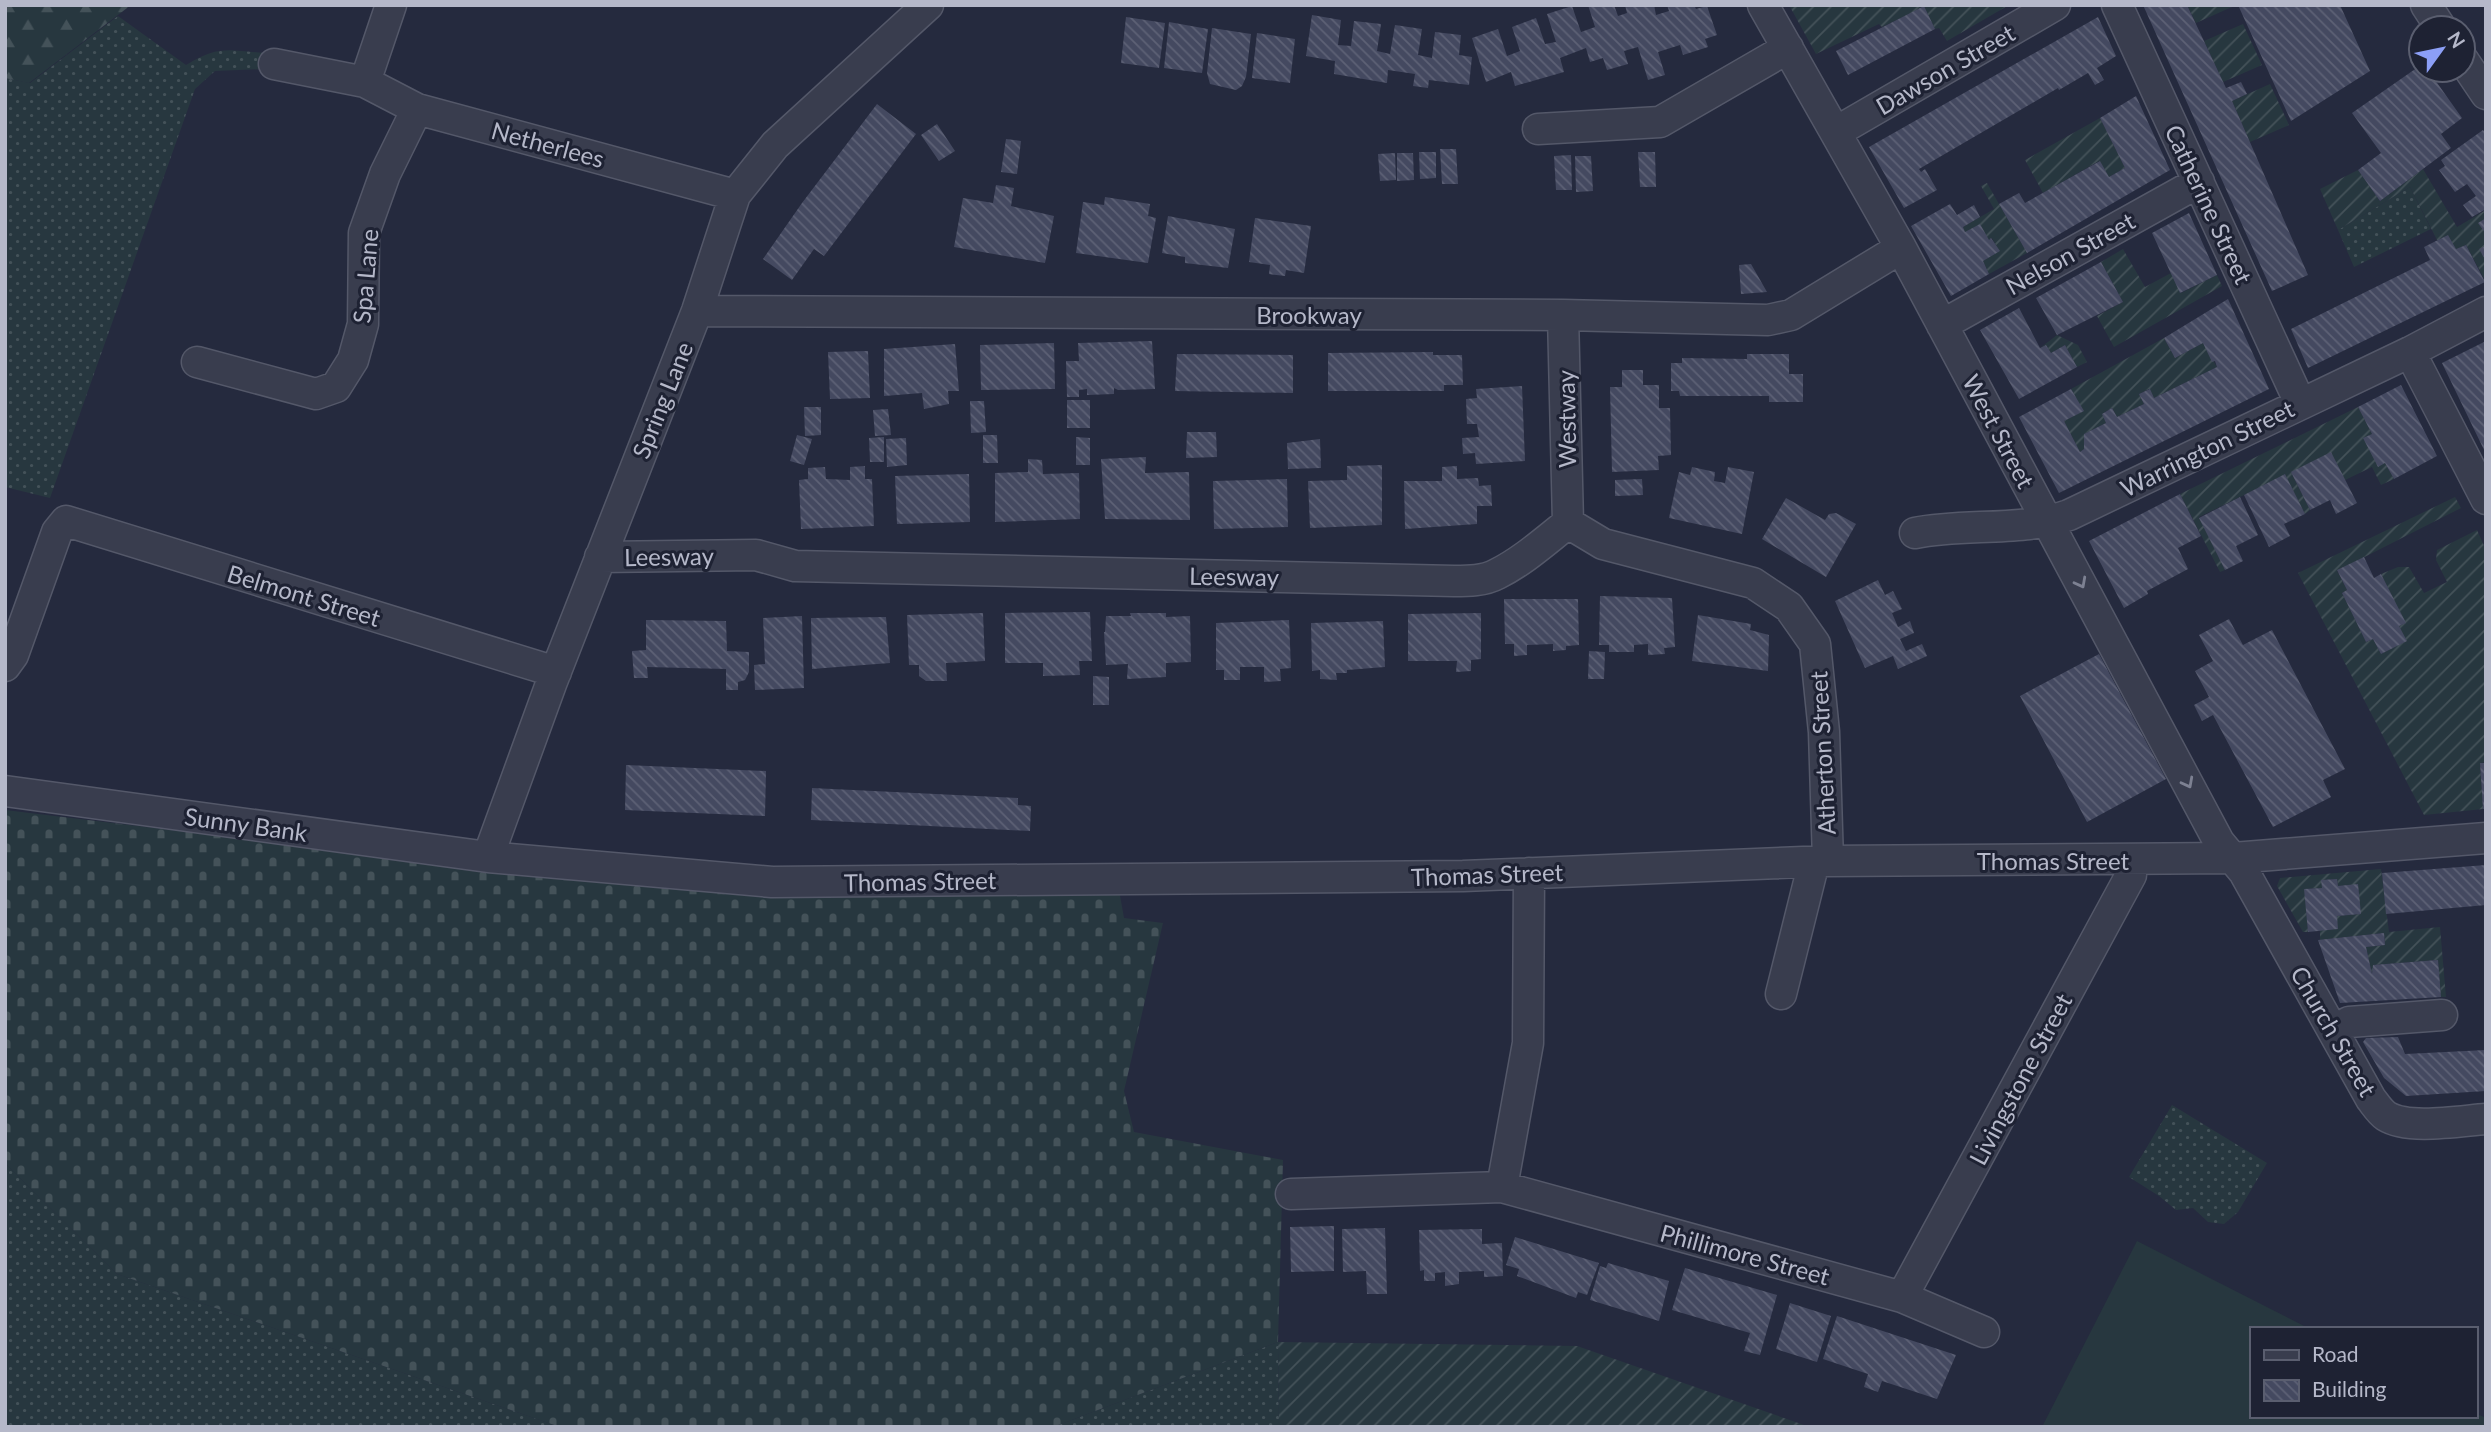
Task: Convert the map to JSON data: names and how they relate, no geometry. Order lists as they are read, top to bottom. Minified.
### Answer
{"streets":{"street":["Dawson Street","Netherlees","Catherine Street","Nelson Street","Spa Lane","Brookway","Spring Lane","Westway","West Street","Warrington Street","Leesway","Belmont Street","Atherton Street","Sunny Bank","Thomas Street","Church Street","Livingstone Street","Phillimore Street"]},"crossings":[["Dawson Street","West Street"],["Netherlees","Spa Lane"],["Netherlees","Spring Lane"],["Catherine Street","Nelson Street"],["Catherine Street","Warrington Street"],["Nelson Street","West Street"],["Brookway","Spring Lane"],["Brookway","Westway"],["Brookway","West Street"],["Spring Lane","Leesway"],["Spring Lane","Belmont Street"],["Spring Lane","Sunny Bank"],["Spring Lane","Thomas Street"],["Westway","Leesway"],["Westway","Atherton Street"],["West Street","Warrington Street"],["West Street","Thomas Street"],["West Street","Church Street"],["Leesway","Atherton Street"],["Atherton Street","Thomas Street"],["Sunny Bank","Thomas Street"],["Thomas Street","Church Street"],["Thomas Street","Livingstone Street"],["Livingstone Street","Phillimore Street"]],"one_way":["West Street"],"legend":["Road","Building"],"north":"top right"}
